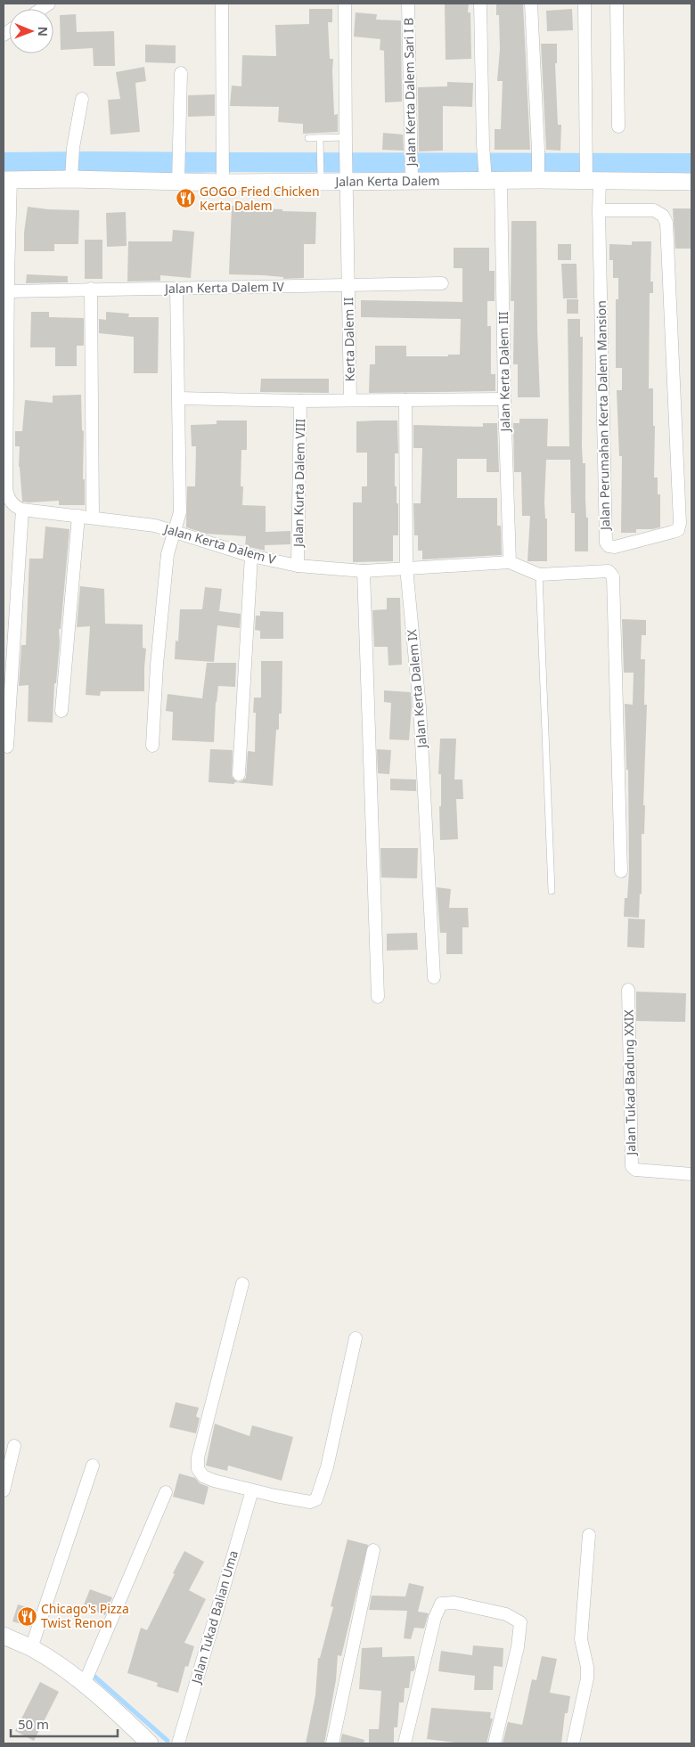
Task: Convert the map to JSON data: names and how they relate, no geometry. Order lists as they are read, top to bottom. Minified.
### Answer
{"streets":{"street":["Jalan Kerta Dalem Sari I B","Jalan Kerta Dalem","Jalan Kerta Dalem IV","Kerta Dalem II","Jalan Kerta Dalem III","Jalan Perumahan Kerta Dalem Mansion","Jalan Kurta Dalem VIII","Jalan Kerta Dalem V","Jalan Kerta Dalem IX","Jalan Tukad Badung XXIX","Jalan Tukad Balian Uma"]},"crossings":[["Jalan Kerta Dalem Sari I B","Jalan Kerta Dalem"],["Jalan Kerta Dalem","Kerta Dalem II"],["Jalan Kerta Dalem","Jalan Kerta Dalem III"],["Jalan Kerta Dalem","Jalan Perumahan Kerta Dalem Mansion"],["Jalan Kerta Dalem IV","Kerta Dalem II"],["Jalan Kerta Dalem III","Jalan Kerta Dalem V"],["Jalan Kurta Dalem VIII","Jalan Kerta Dalem V"],["Jalan Kerta Dalem V","Jalan Kerta Dalem IX"]],"places":{"restaurant":["GOGO Fried Chicken Kerta Dalem","Chicago's Pizza Twist Renon"]},"scale_bar":"50 m","north":"right"}
